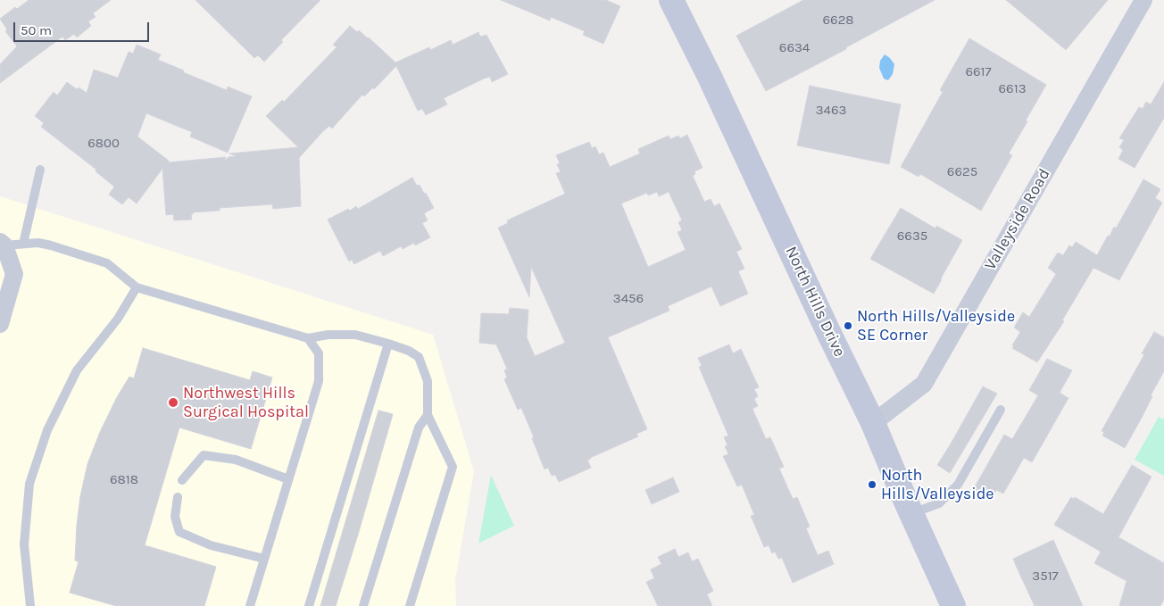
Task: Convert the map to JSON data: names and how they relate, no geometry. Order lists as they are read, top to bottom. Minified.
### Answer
{"streets":{"street":["Valleyside Road","North Hills Drive"]},"crossings":[["Valleyside Road","North Hills Drive"]],"places":["North Hills/Valleyside SE Corner","Northwest Hills Surgical Hospital","North Hills/Valleyside"],"house_numbers":["6628","6634","6617","6613","3463","6800","6625","6635","3456","6818","3517"],"scale_bar":"50 m"}
